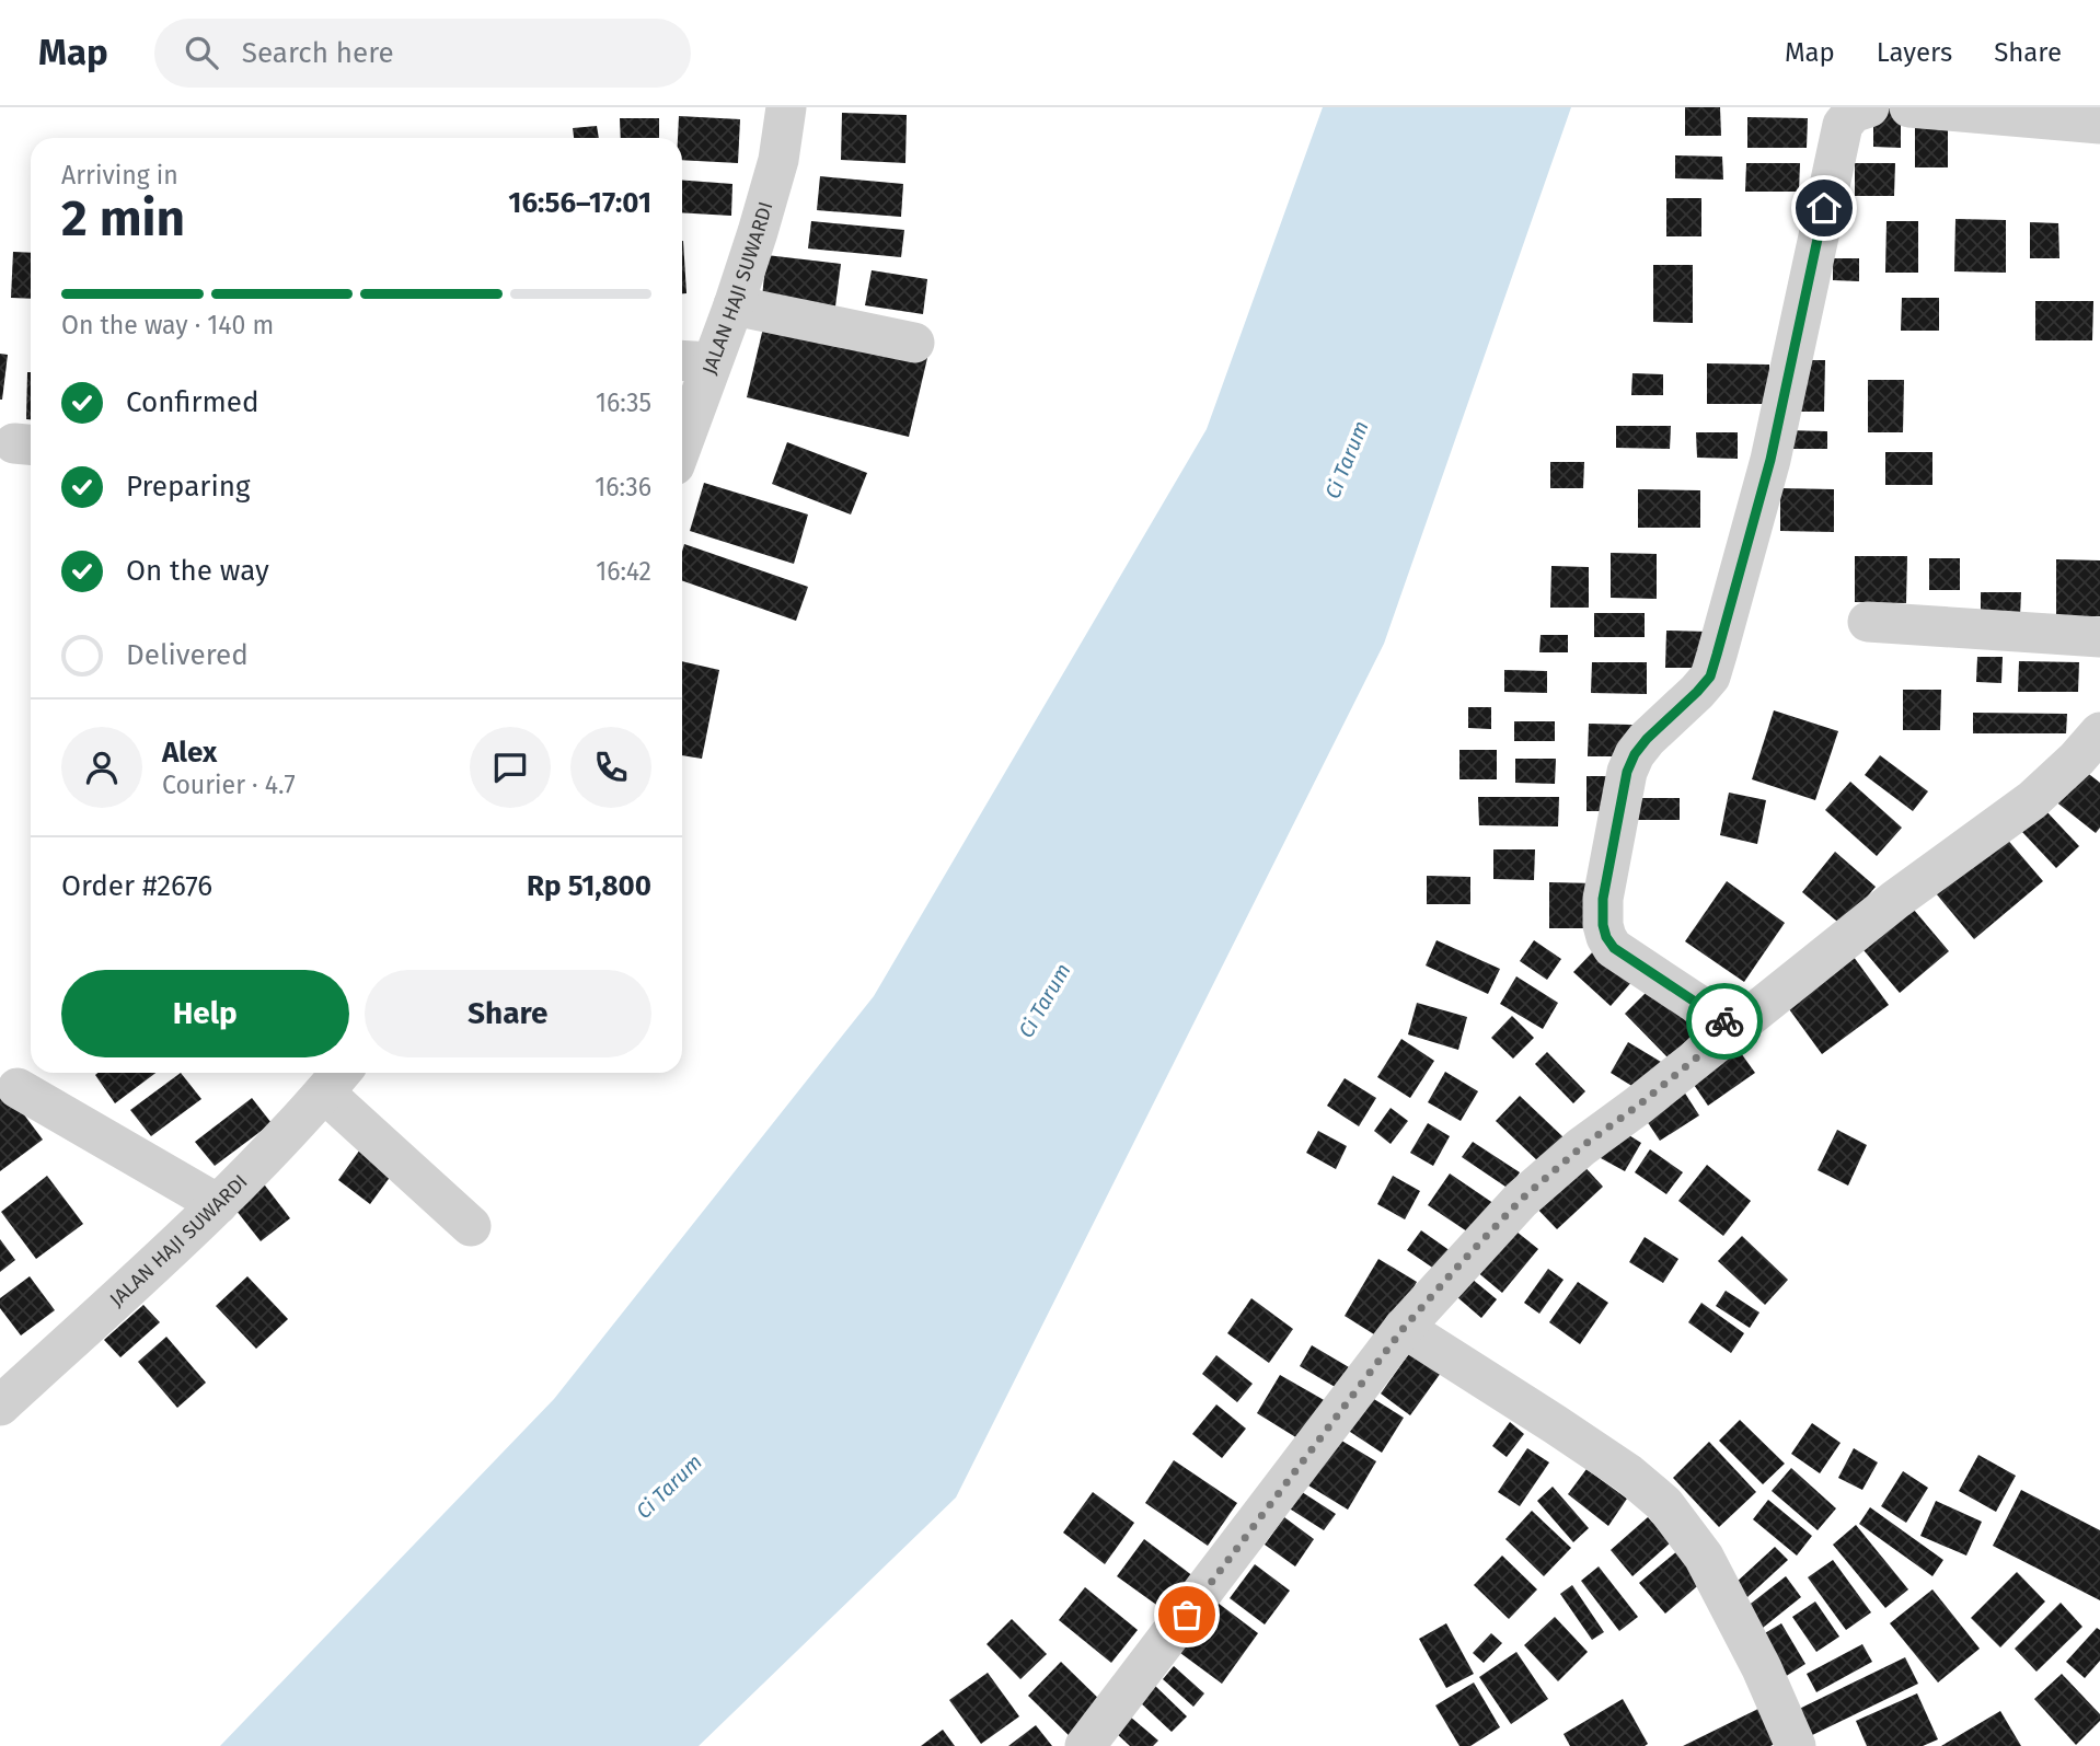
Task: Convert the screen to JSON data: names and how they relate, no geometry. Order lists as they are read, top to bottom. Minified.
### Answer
{"streets":{"street":["JALAN HAJI SUWARDI"]},"water":["Ci Tarum"],"page":{"header":"Map","search":"Search here","nav":["Map","Layers","Share"],"heading":["2 min","Arriving in","16:56–17:01"],"panel":["Alex","Courier · 4.7","Order #2676","Rp 51,800"],"bar":"On the way · 140 m","list":[["Confirmed","16:35"],["Preparing","16:36"],["On the way","16:42"],"Delivered"],"buttons":["Help","Share"]}}
